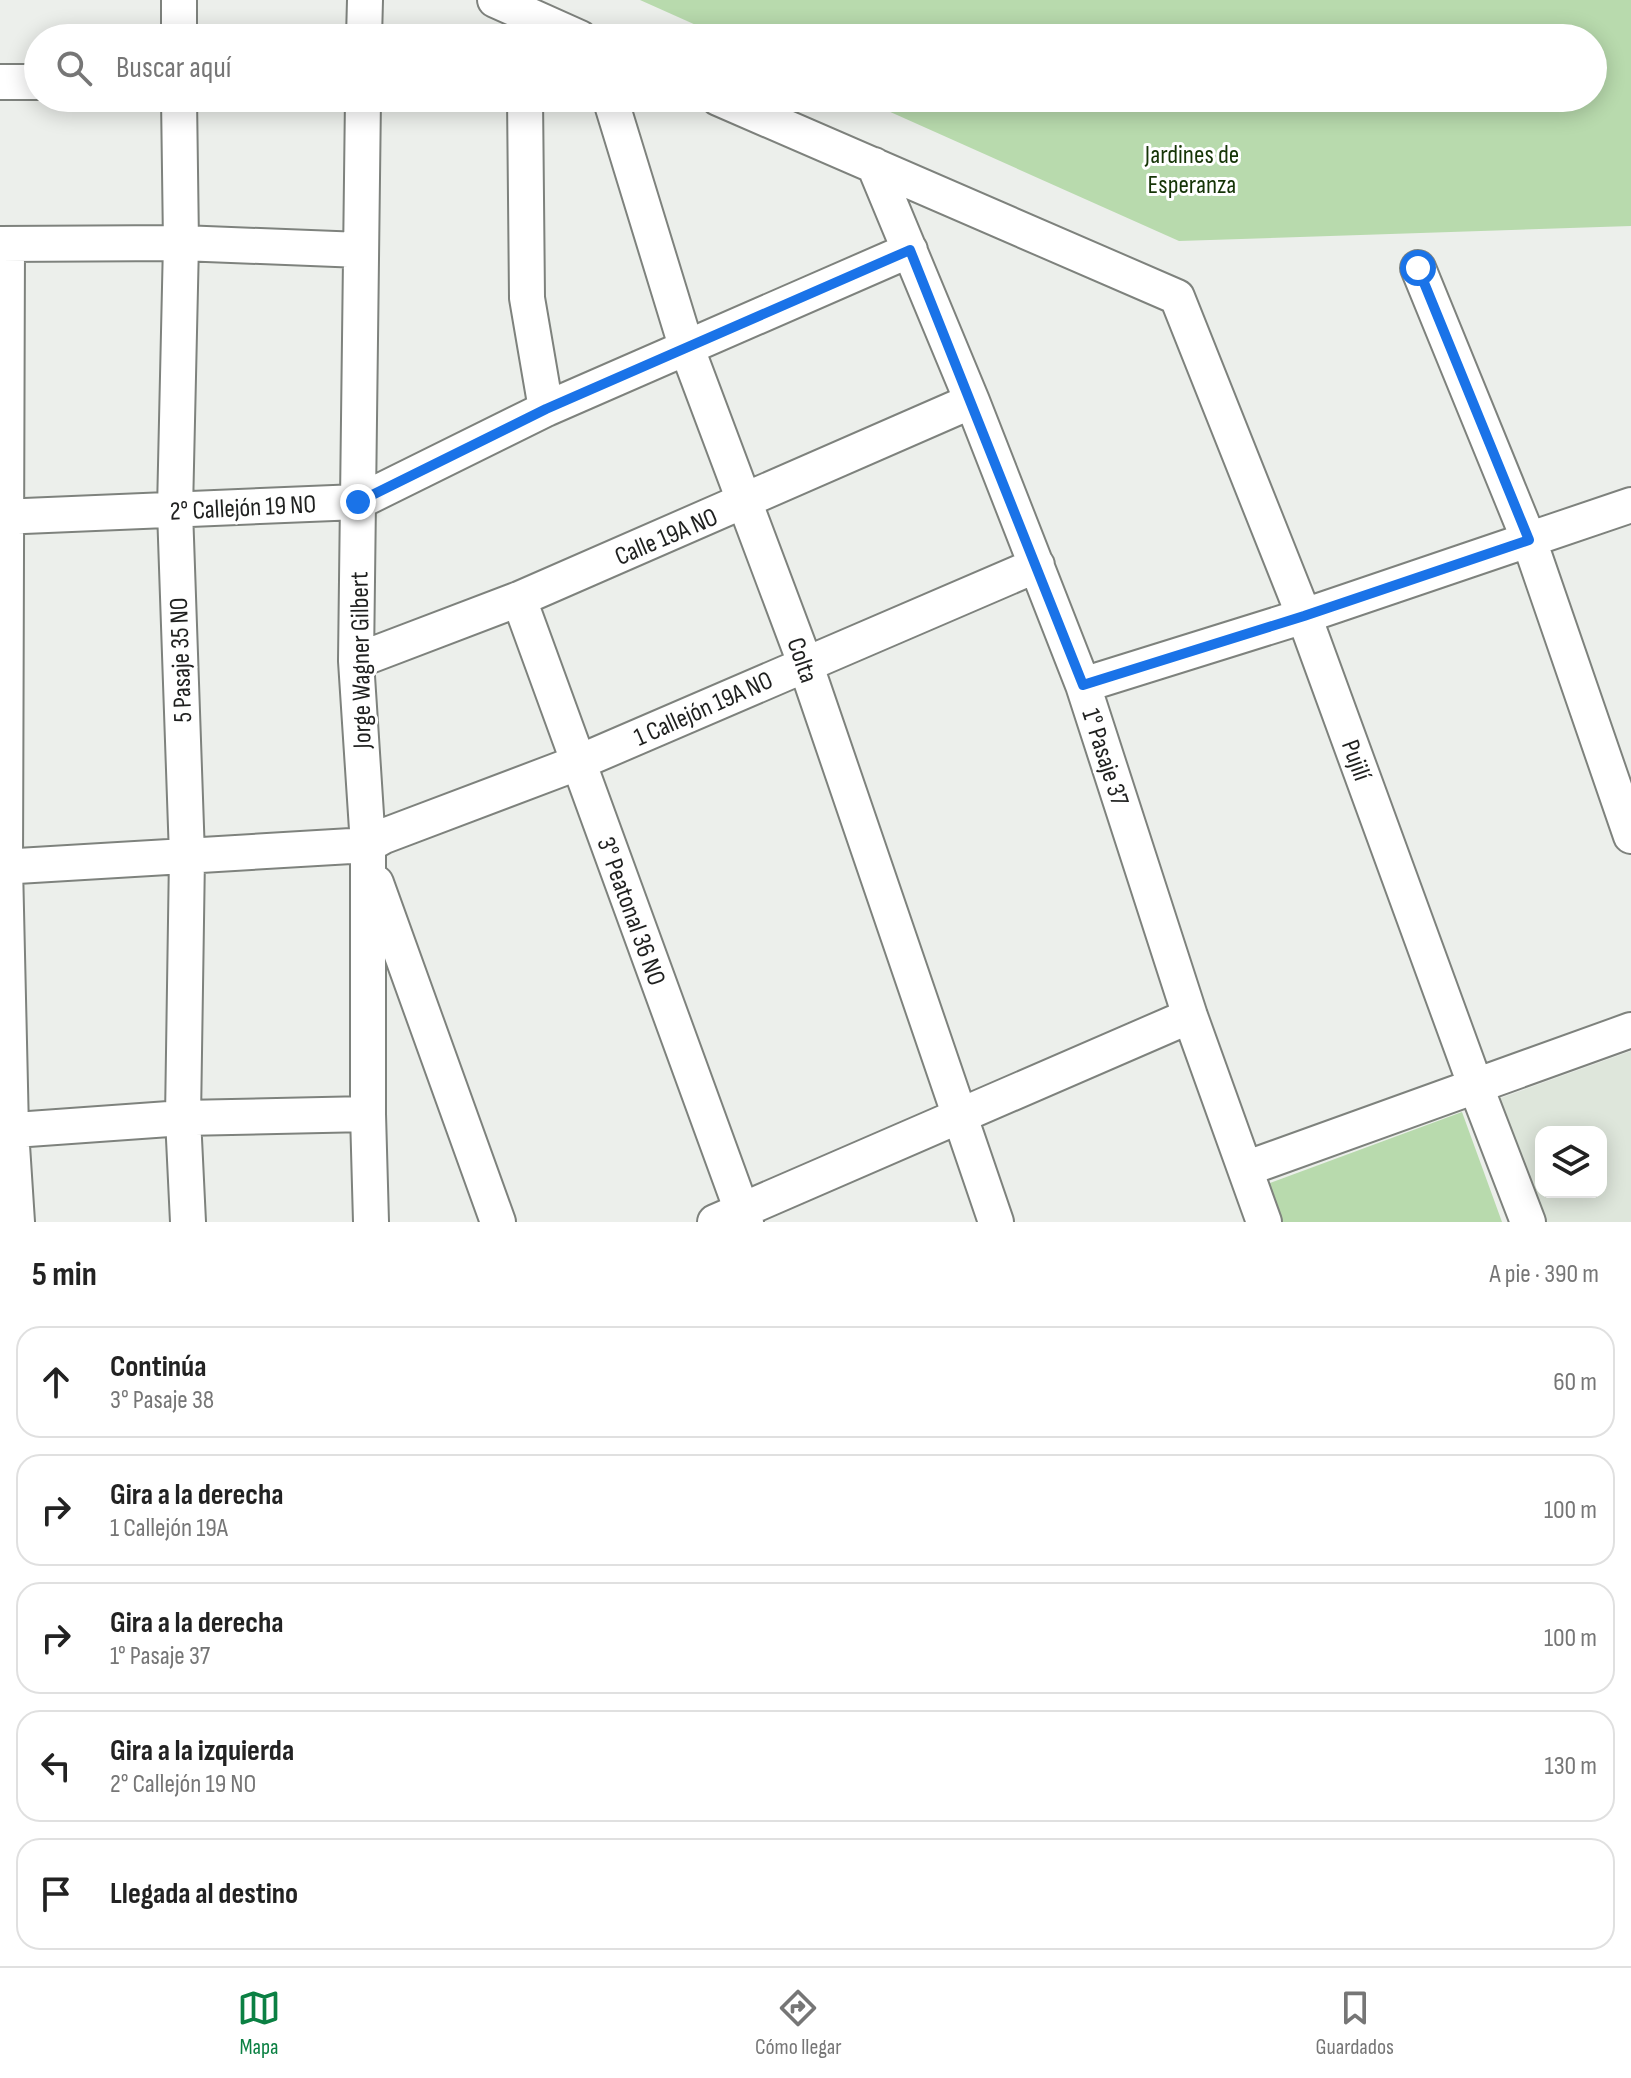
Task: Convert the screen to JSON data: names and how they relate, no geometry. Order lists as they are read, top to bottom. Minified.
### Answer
{"streets":{"street":["2° Callejón 19 NO","Calle 19A NO","5 Pasaje 35 NO","Jorge Wagner Gilbert","Colta","1 Callejón 19A NO","1° Pasaje 37","Pujilí","3° Peatonal 36 NO"]},"crossings":[["2° Callejón 19 NO","5 Pasaje 35 NO"],["2° Callejón 19 NO","Jorge Wagner Gilbert"],["2° Callejón 19 NO","Colta"],["2° Callejón 19 NO","1° Pasaje 37"],["Calle 19A NO","Jorge Wagner Gilbert"],["Calle 19A NO","Colta"],["Calle 19A NO","1° Pasaje 37"],["Calle 19A NO","3° Peatonal 36 NO"],["Jorge Wagner Gilbert","1 Callejón 19A NO"],["Colta","1 Callejón 19A NO"],["1 Callejón 19A NO","1° Pasaje 37"],["1 Callejón 19A NO","3° Peatonal 36 NO"],["1° Pasaje 37","Pujilí"]],"parks":["Jardines de Esperanza"],"page":{"search":"Buscar aquí","heading":["5 min","A pie · 390 m"],"list":[["Continúa","3° Pasaje 38","60 m"],["Gira a la derecha","1 Callejón 19A","100 m"],["Gira a la derecha","1° Pasaje 37","100 m"],["Gira a la izquierda","2° Callejón 19 NO","130 m"],"Llegada al destino"],"nav":["Mapa","Cómo llegar","Guardados"]}}
